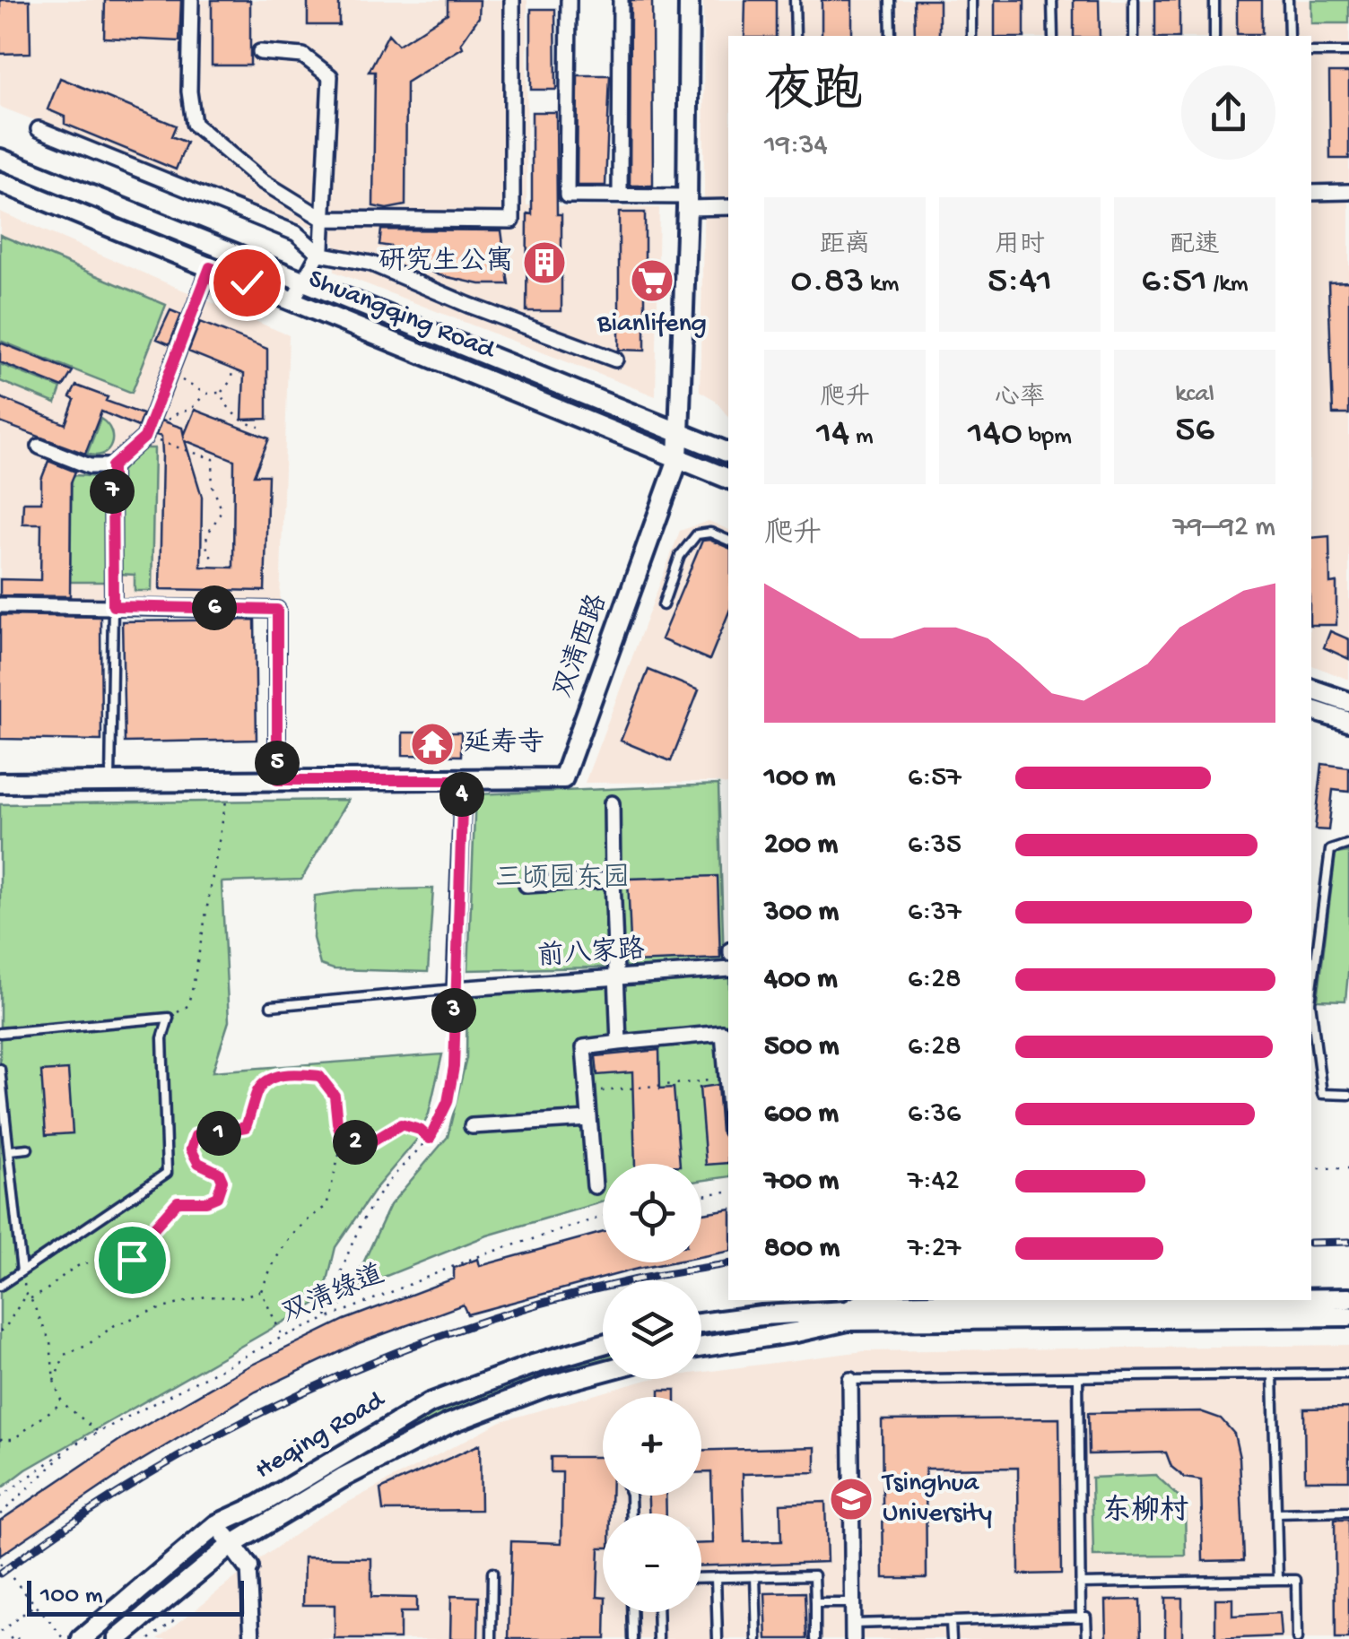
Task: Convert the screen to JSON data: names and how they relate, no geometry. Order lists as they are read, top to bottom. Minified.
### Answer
{"streets":{"main road":["Shuangqing Road","双清西路","Heqing Road"],"street":["前八家路"],"path":["双清绿道"]},"crossings":[["Shuangqing Road","双清西路"]],"districts":["东柳村"],"parks":["三顷园东园"],"places":{"building":["研究生公寓"],"supermarket":["Bianlifeng"],"temple":["延寿寺"],"school or university":["Tsinghua University"]},"scale_bar":"100 m","page":{"heading":["夜跑","19:34"],"stats":[["距离","0.83 km"],["用时","5:41"],["配速","6:51 /km"],["爬升","14 m"],["心率","140 bpm"],["kcal","56"]],"pins":["7","6","5","4","3","1","2"],"chart":["爬升","79–92 m"],"list":[{"name":"100 m","note":"6:57"},{"name":"200 m","note":"6:35"},{"name":"300 m","note":"6:37"},{"name":"400 m","note":"6:28"},{"name":"500 m","note":"6:28"},{"name":"600 m","note":"6:36"},{"name":"700 m","note":"7:42"},{"name":"800 m","note":"7:27"}],"map_buttons":["+","−"],"scale":"100 m"}}
